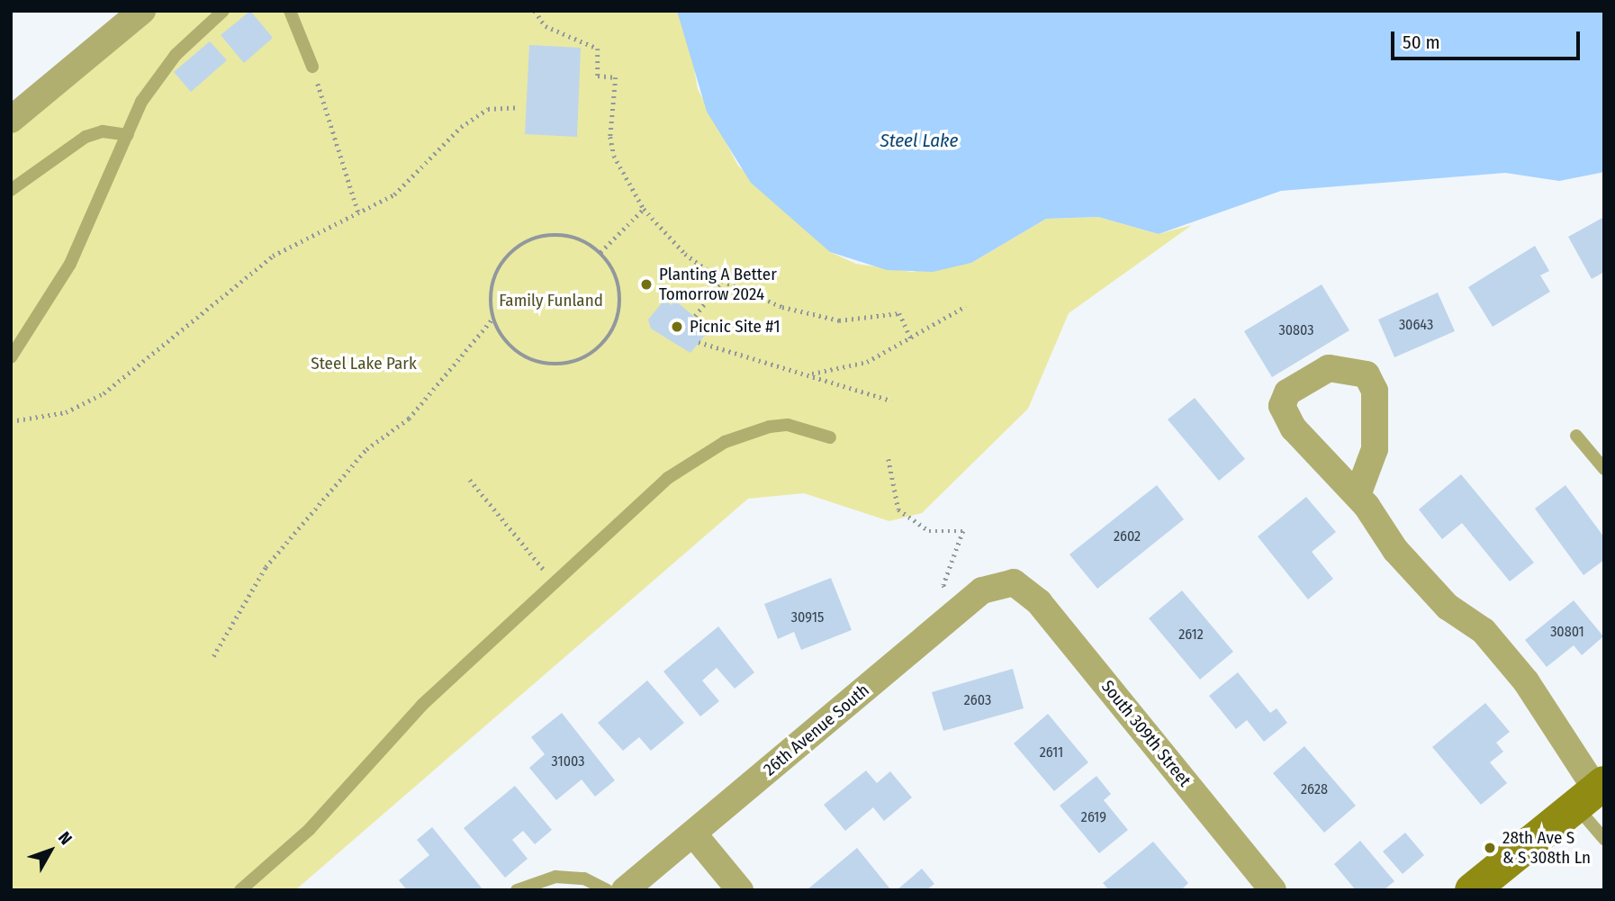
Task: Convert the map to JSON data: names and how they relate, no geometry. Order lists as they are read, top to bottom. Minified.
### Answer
{"streets":{"street":["26th Avenue South","South 309th Street"]},"crossings":[["26th Avenue South","South 309th Street"]],"water":["Steel Lake"],"parks":["Family Funland","Steel Lake Park"],"places":["Planting A Better Tomorrow 2024","Picnic Site #1","28th Ave S & S 308th Ln"],"house_numbers":["30643","30803","2602","30915","30801","2612","2603","2611","31003","2628","2619"],"scale_bar":"50 m","north":"top right"}
